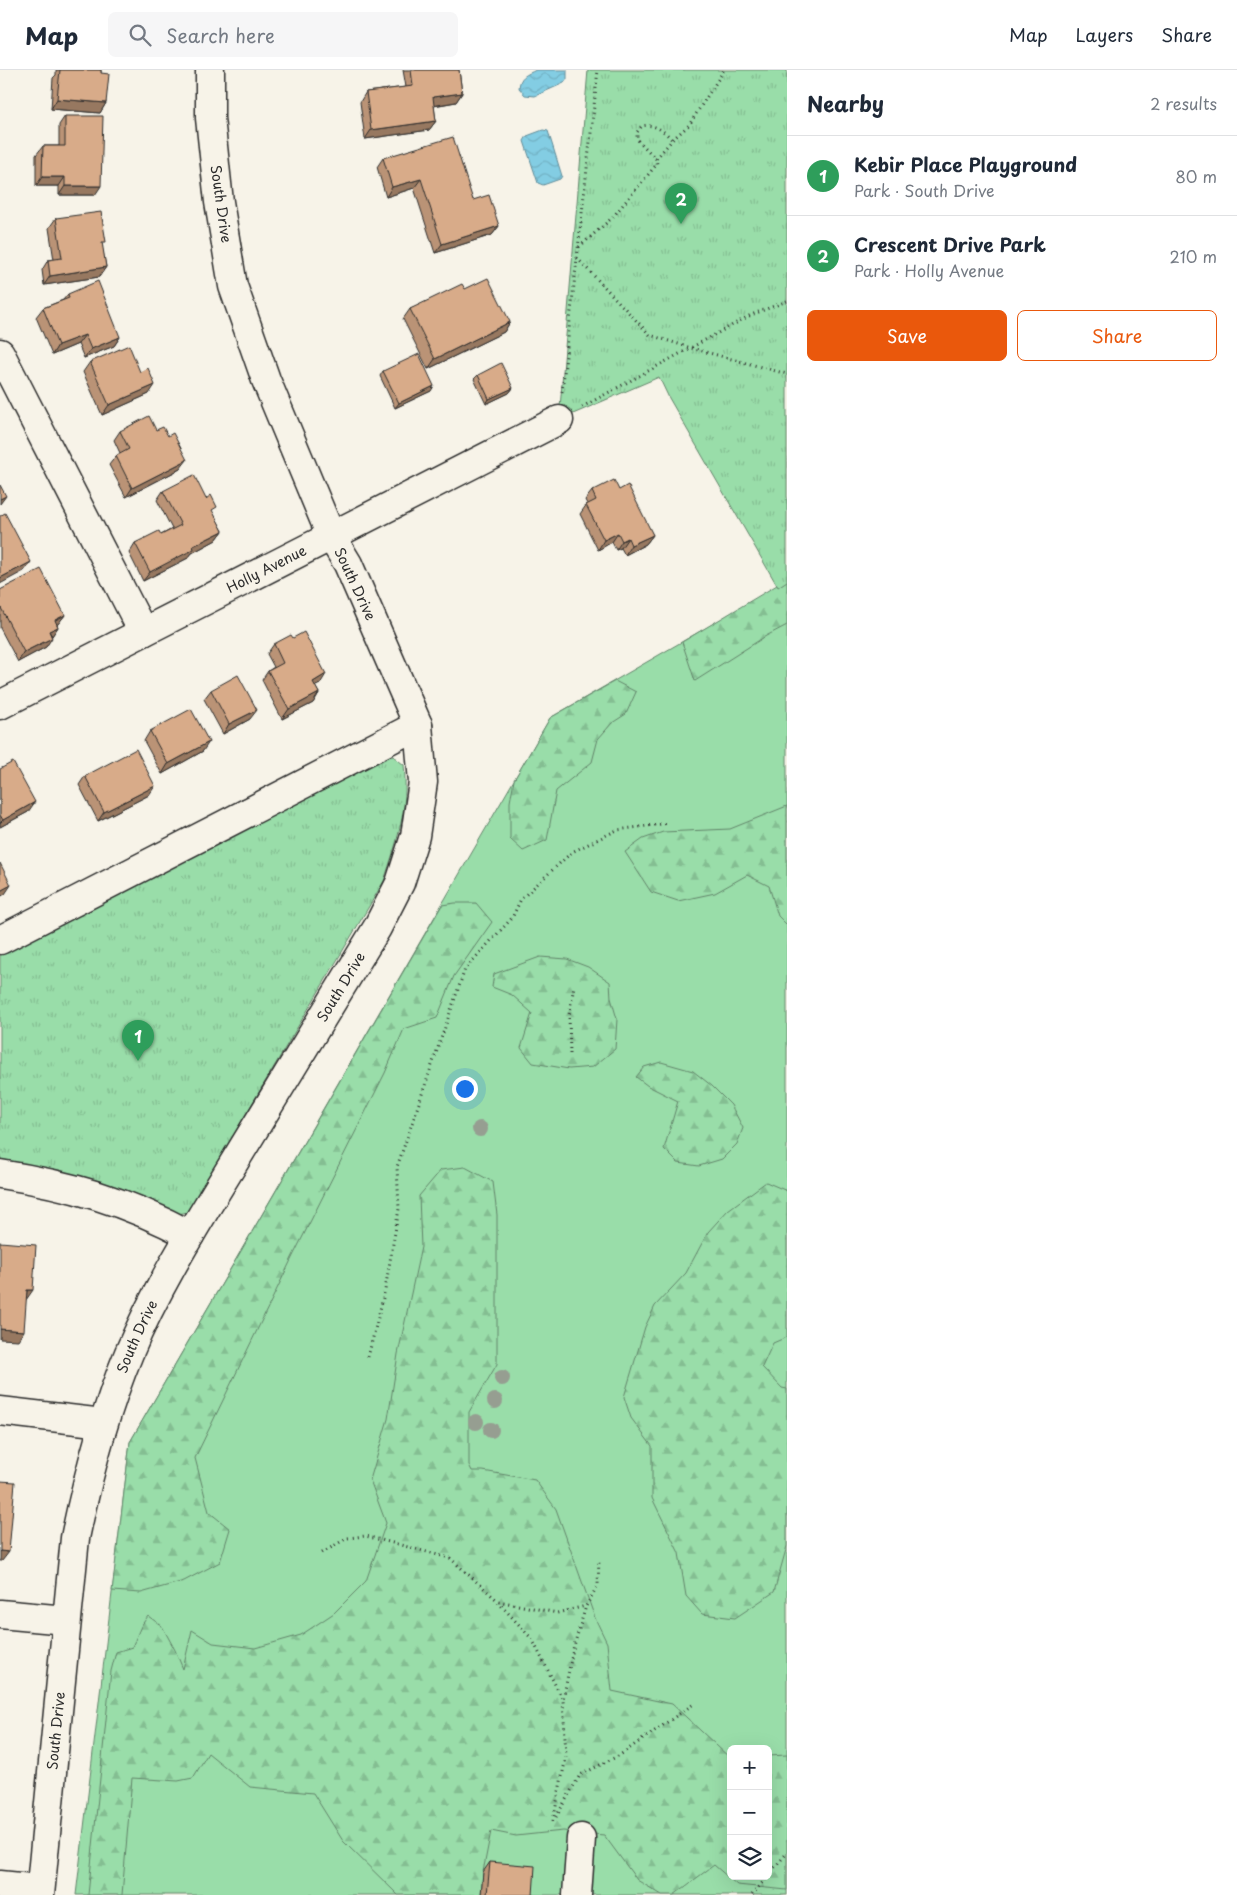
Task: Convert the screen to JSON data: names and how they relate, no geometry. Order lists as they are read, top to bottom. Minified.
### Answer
{"streets":{"street":["South Drive","Holly Avenue"]},"crossings":[["South Drive","Holly Avenue"]],"page":{"header":"Map","search":"Search here","nav":["Map","Layers","Share"],"heading":["Nearby","2 results"],"list":[{"mark":"1","name":"Kebir Place Playground","note":"Park · South Drive","value":"80 m"},{"mark":"2","name":"Crescent Drive Park","note":"Park · Holly Avenue","value":"210 m"}],"pins":["2","1"],"buttons":["Save","Share"],"map_buttons":["+","−"]}}
